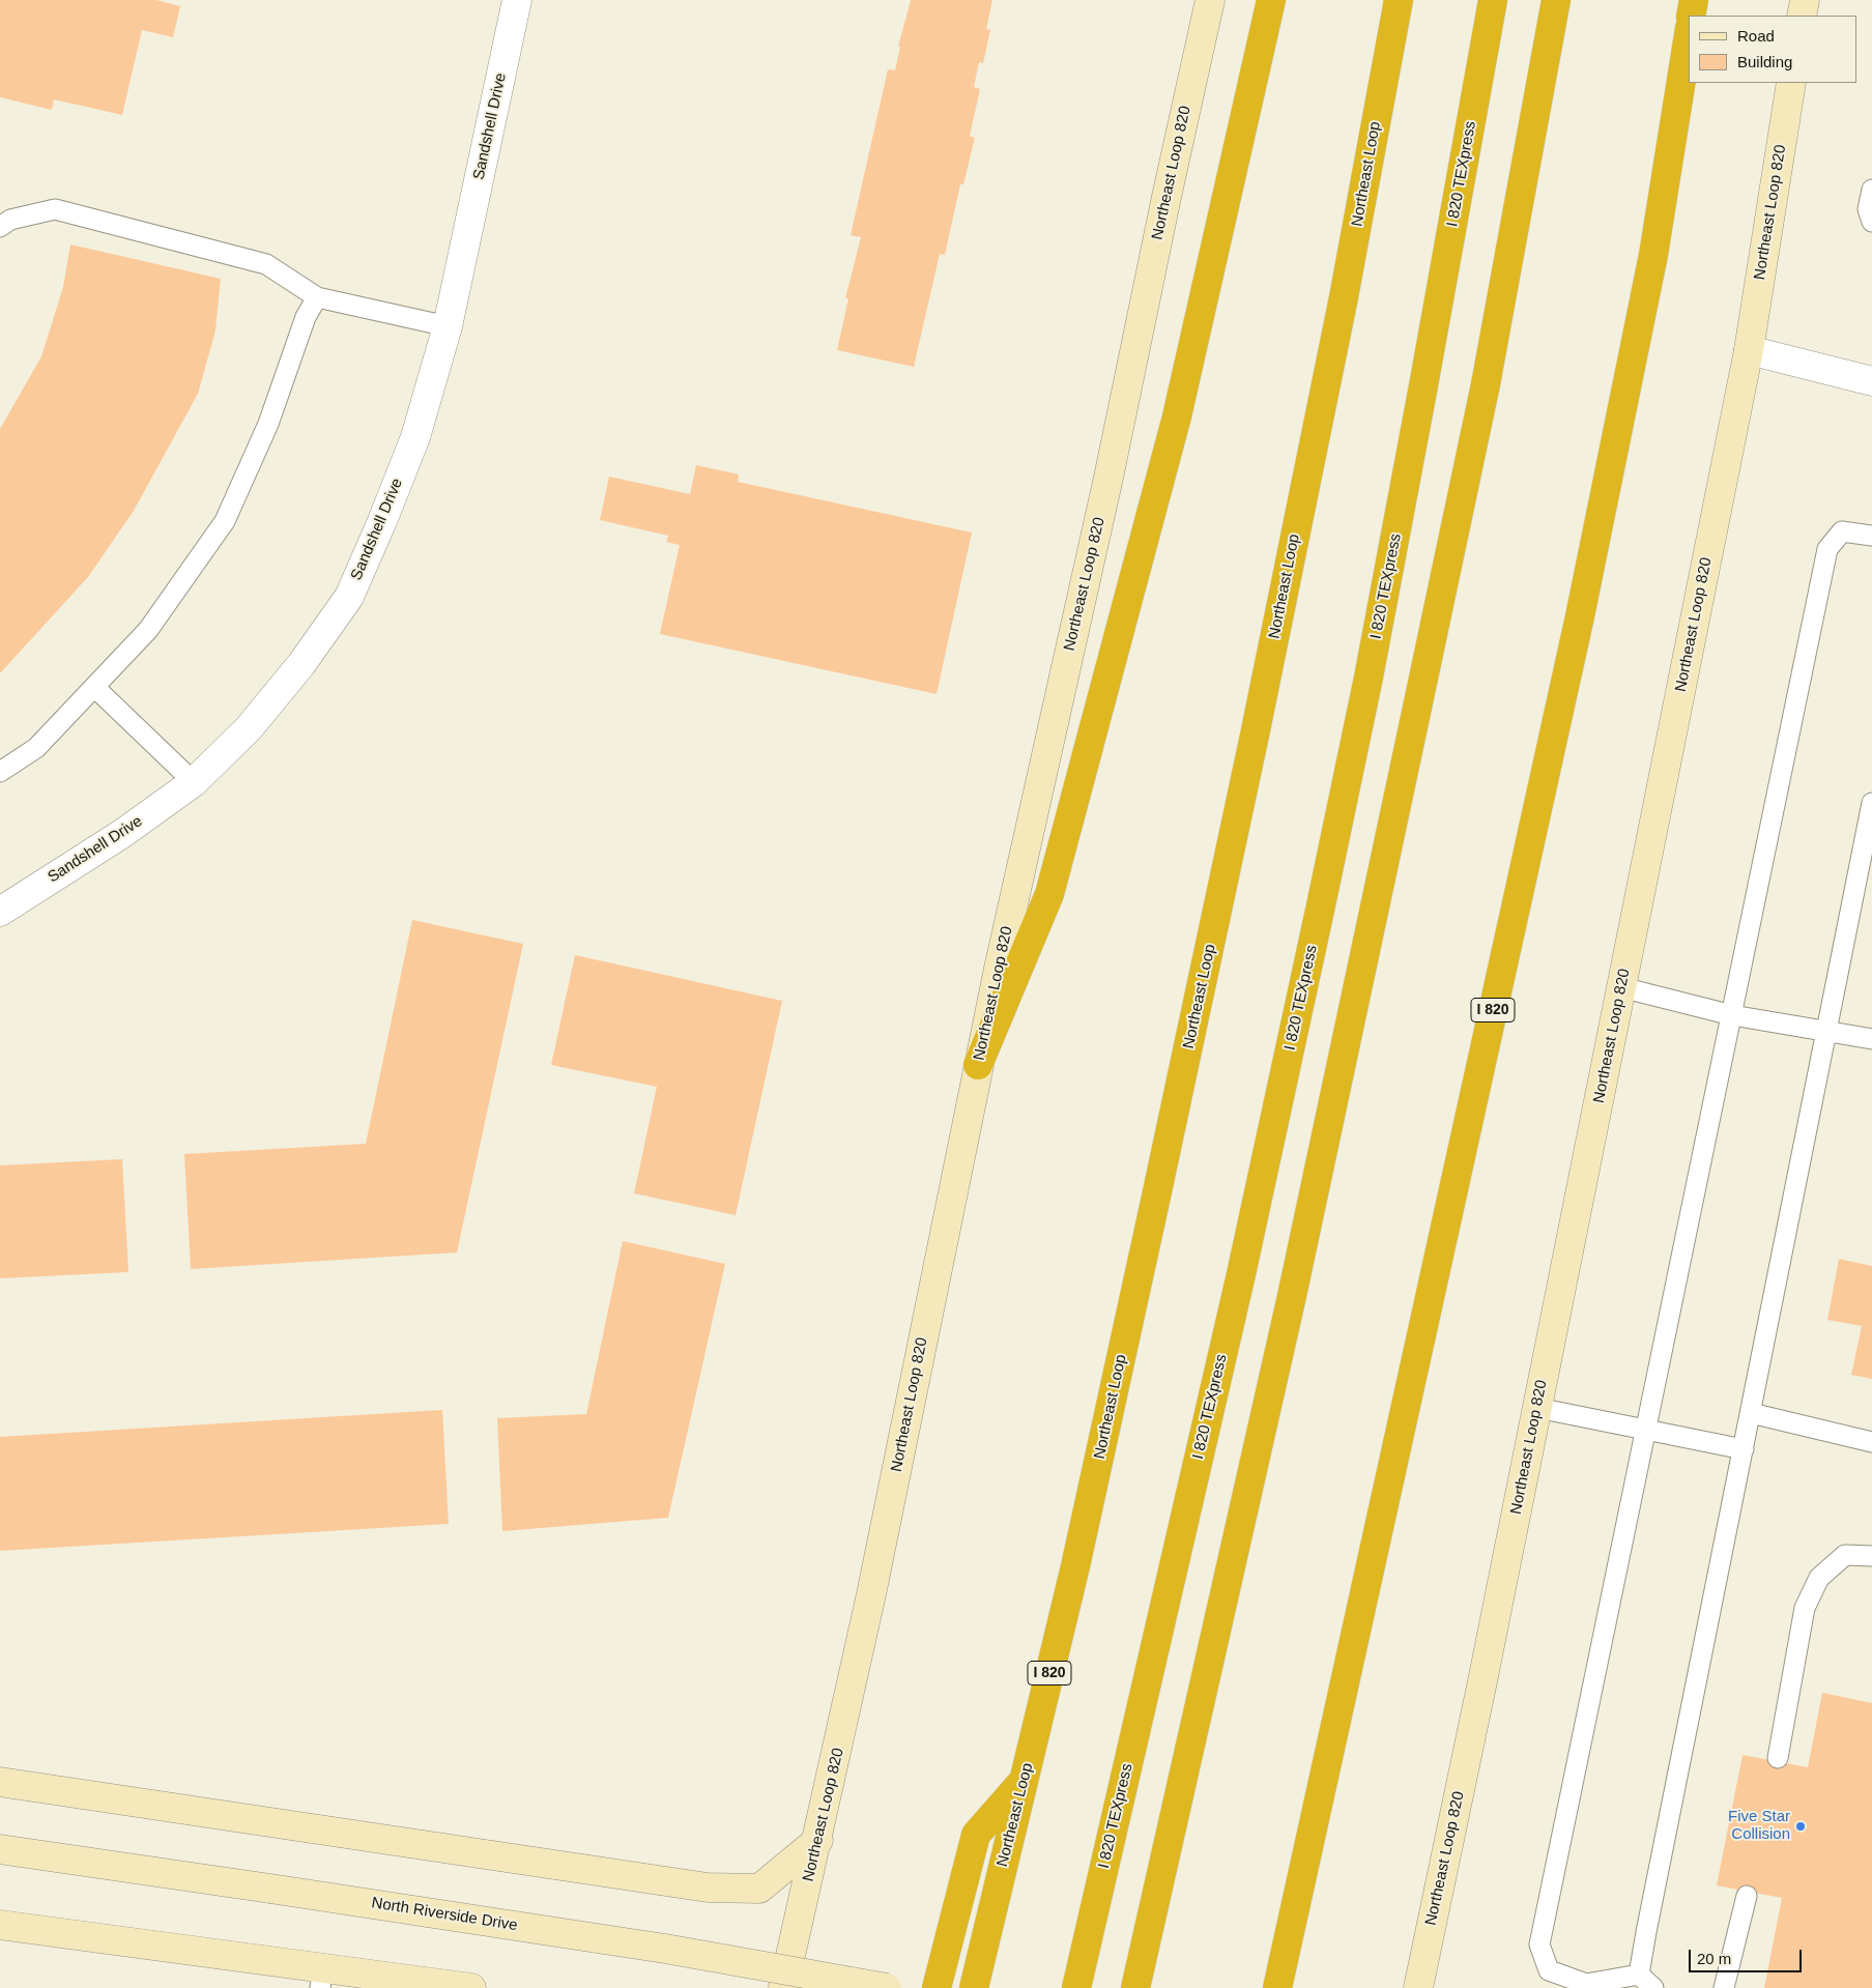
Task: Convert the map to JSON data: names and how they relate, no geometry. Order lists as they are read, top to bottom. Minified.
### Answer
{"streets":{"highway":["Northeast Loop","I 820 TEXpress","I 820"],"main road":["Northeast Loop 820","North Riverside Drive"],"street":["Sandshell Drive"]},"places":["Five Star Collision"],"legend":["Road","Building"],"scale_bar":"20 m"}
